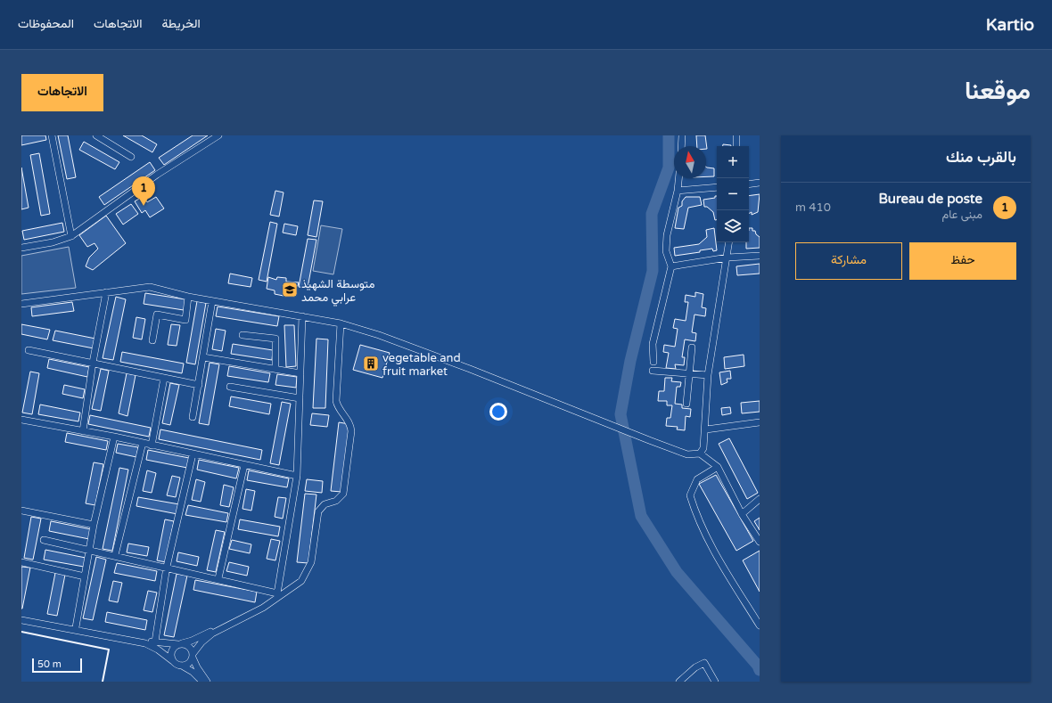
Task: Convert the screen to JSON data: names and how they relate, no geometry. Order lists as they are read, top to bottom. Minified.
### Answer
{"places":{"school or university":["متوسطة الشهيذ عرابي محمد"],"building":["vegetable and fruit market"]},"scale_bar":"50 m","north":"top","page":{"header":"Kartio","nav":["الخريطة","الاتجاهات","المحفوظات"],"title":"موقعنا","buttons":["الاتجاهات",["حفظ","مشاركة"]],"heading":"بالقرب منك","map_buttons":["+","−"],"pins":"1","list":[{"mark":"1","name":"Bureau de poste","note":"مبنى عام","value":"410 m"}],"scale":"50 m"}}
